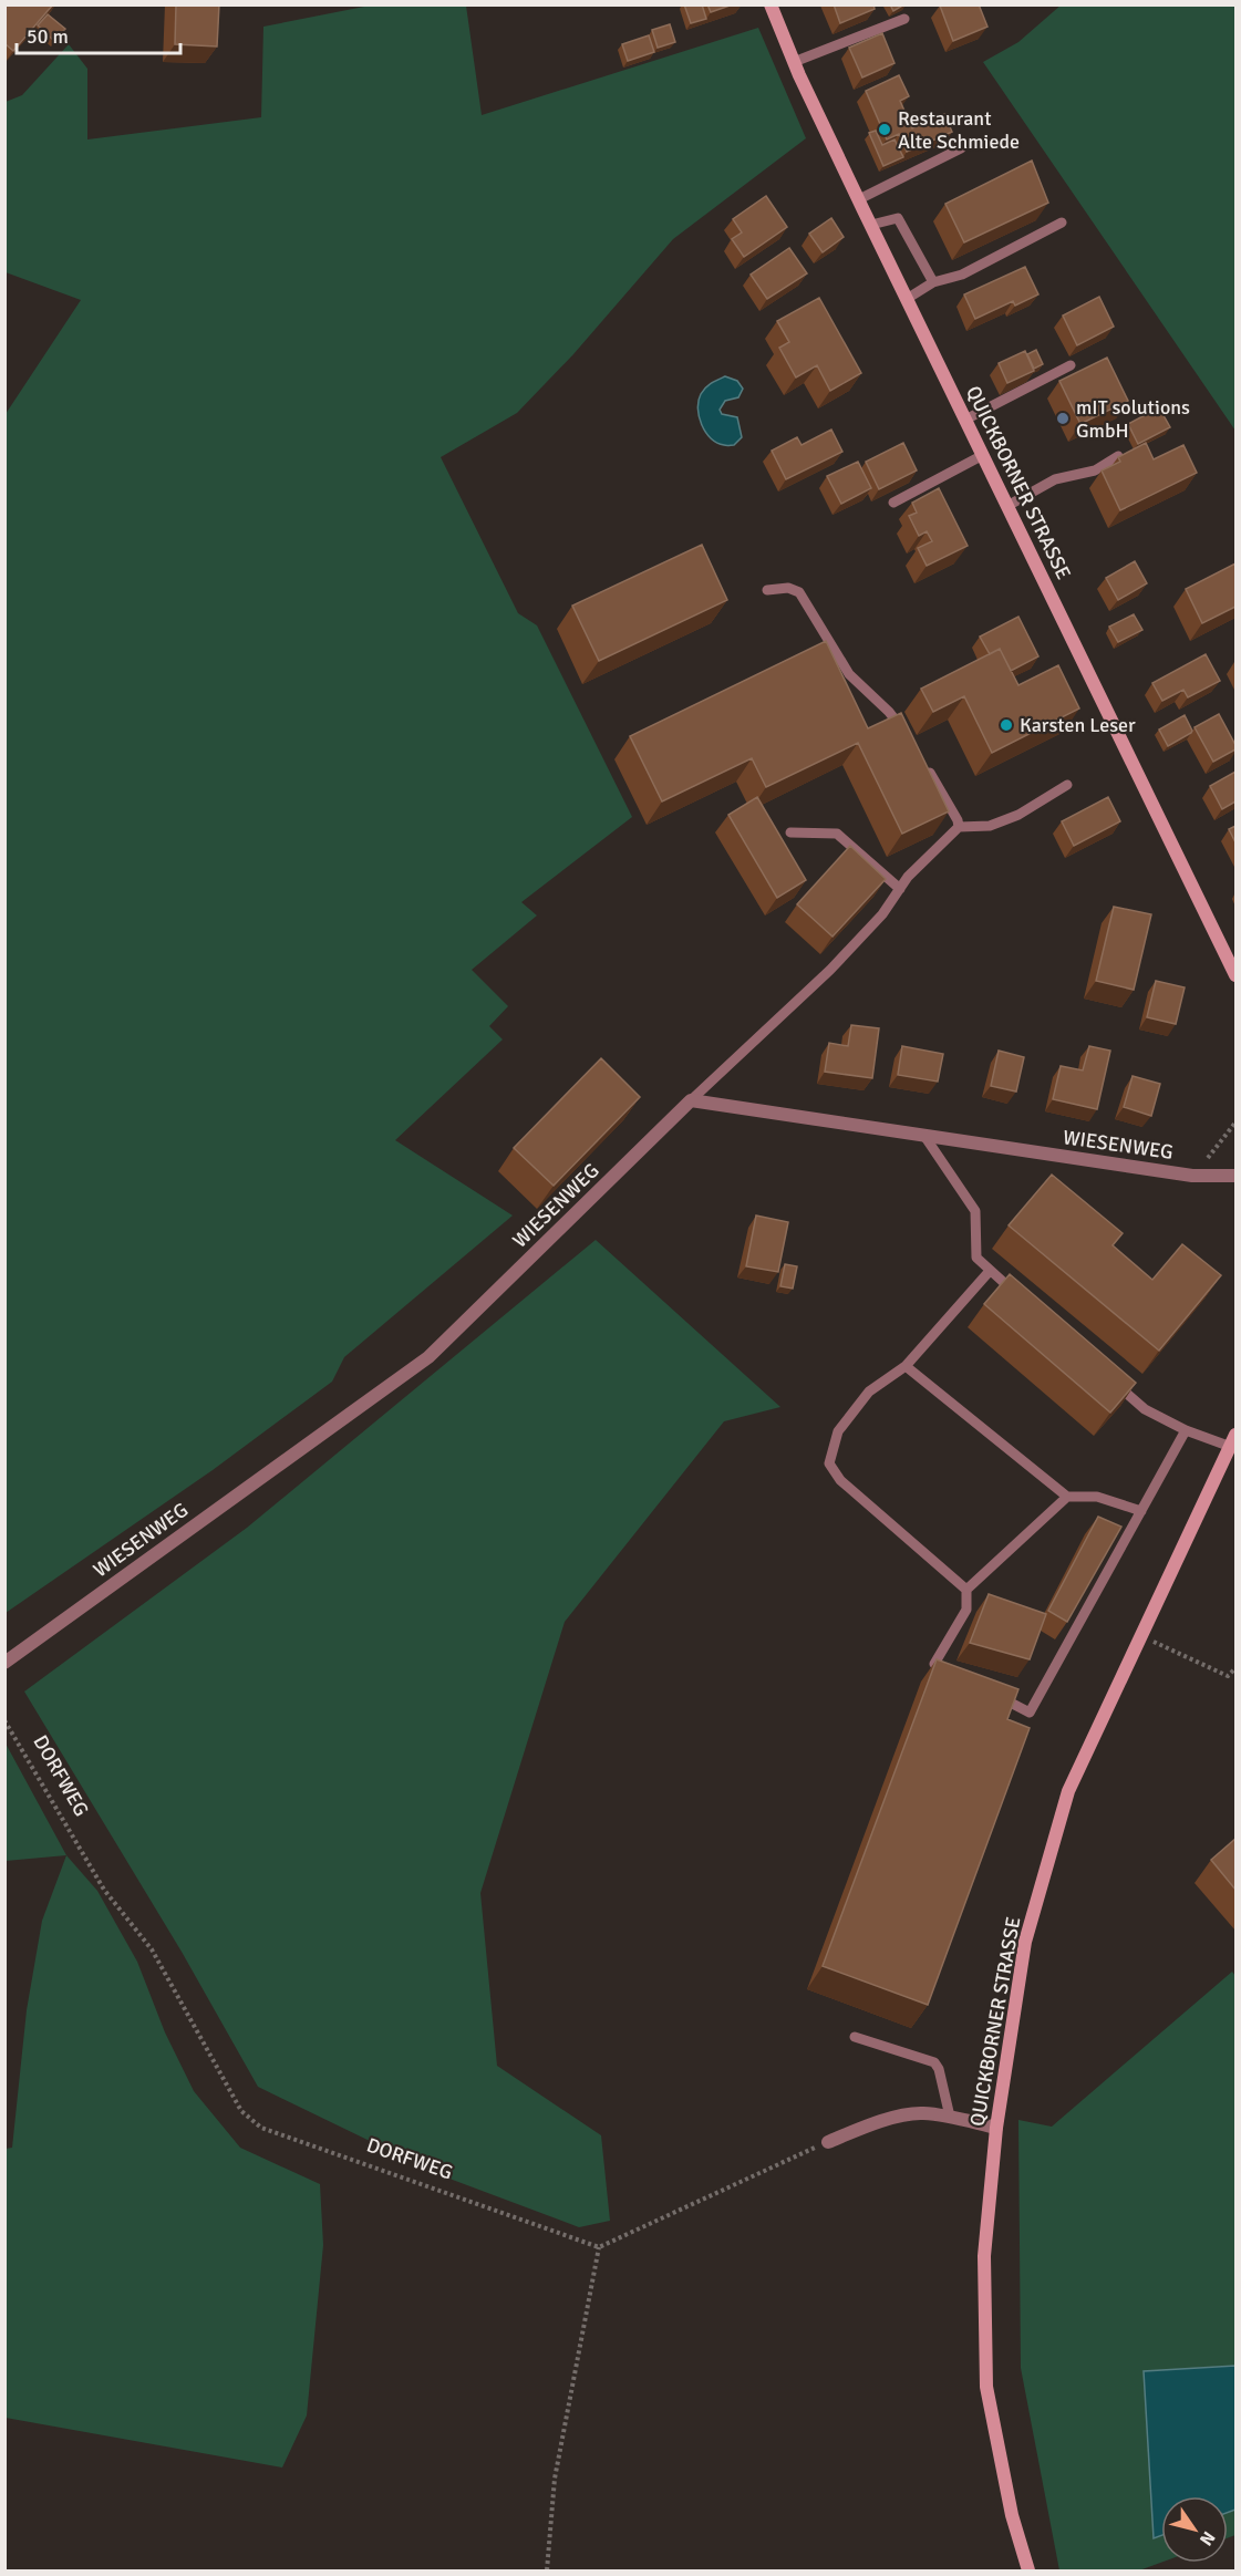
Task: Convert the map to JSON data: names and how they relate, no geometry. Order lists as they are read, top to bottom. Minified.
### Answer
{"streets":{"main road":["QUICKBORNER STRASSE"],"street":["WIESENWEG"],"path":["DORFWEG"]},"places":["Restaurant Alte Schmiede","mIT solutions GmbH","Karsten Leser"],"scale_bar":"50 m","north":"bottom right"}
